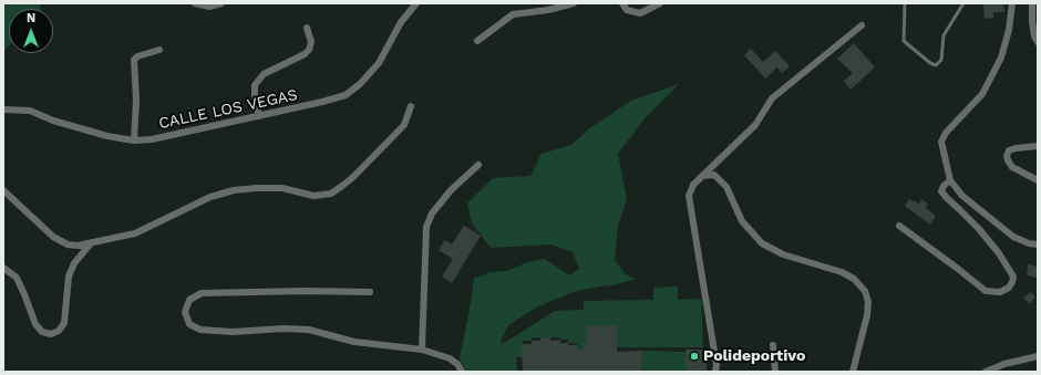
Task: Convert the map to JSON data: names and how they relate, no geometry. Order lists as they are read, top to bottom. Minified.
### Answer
{"streets":{"street":["CALLE LOS VEGAS"]},"places":["Polideportivo"],"north":"top"}
